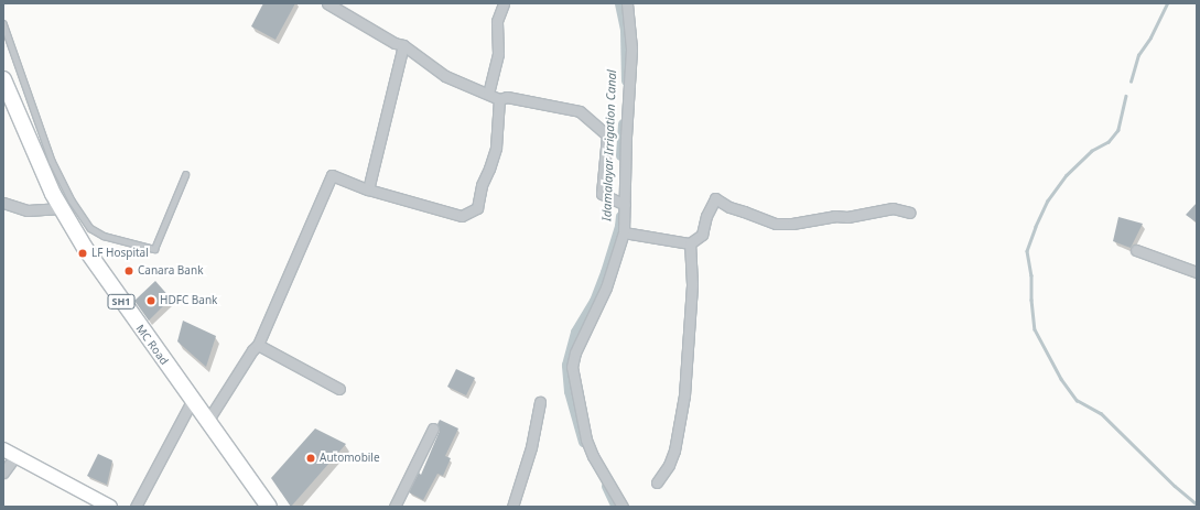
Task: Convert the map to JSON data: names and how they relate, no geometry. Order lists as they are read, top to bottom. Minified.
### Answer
{"streets":{"main road":["SH1","MC Road"]},"water":["Idamalayar Irrigation Canal"],"places":["LF Hospital","Canara Bank","HDFC Bank","Automobile"]}
